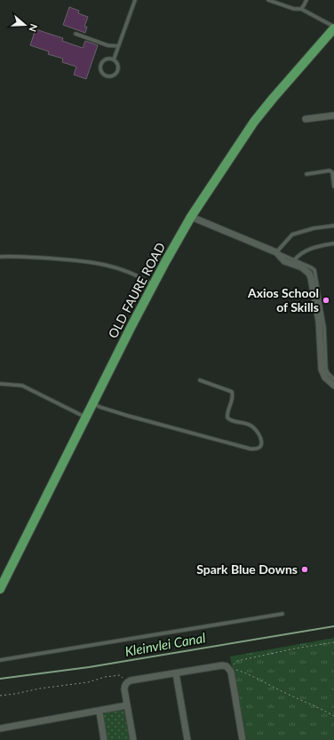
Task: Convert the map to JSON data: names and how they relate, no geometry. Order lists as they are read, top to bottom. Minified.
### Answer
{"streets":{"main road":["OLD FAURE ROAD"]},"water":["Kleinvlei Canal"],"places":["Axios School of Skills","Spark Blue Downs"],"north":"right"}
